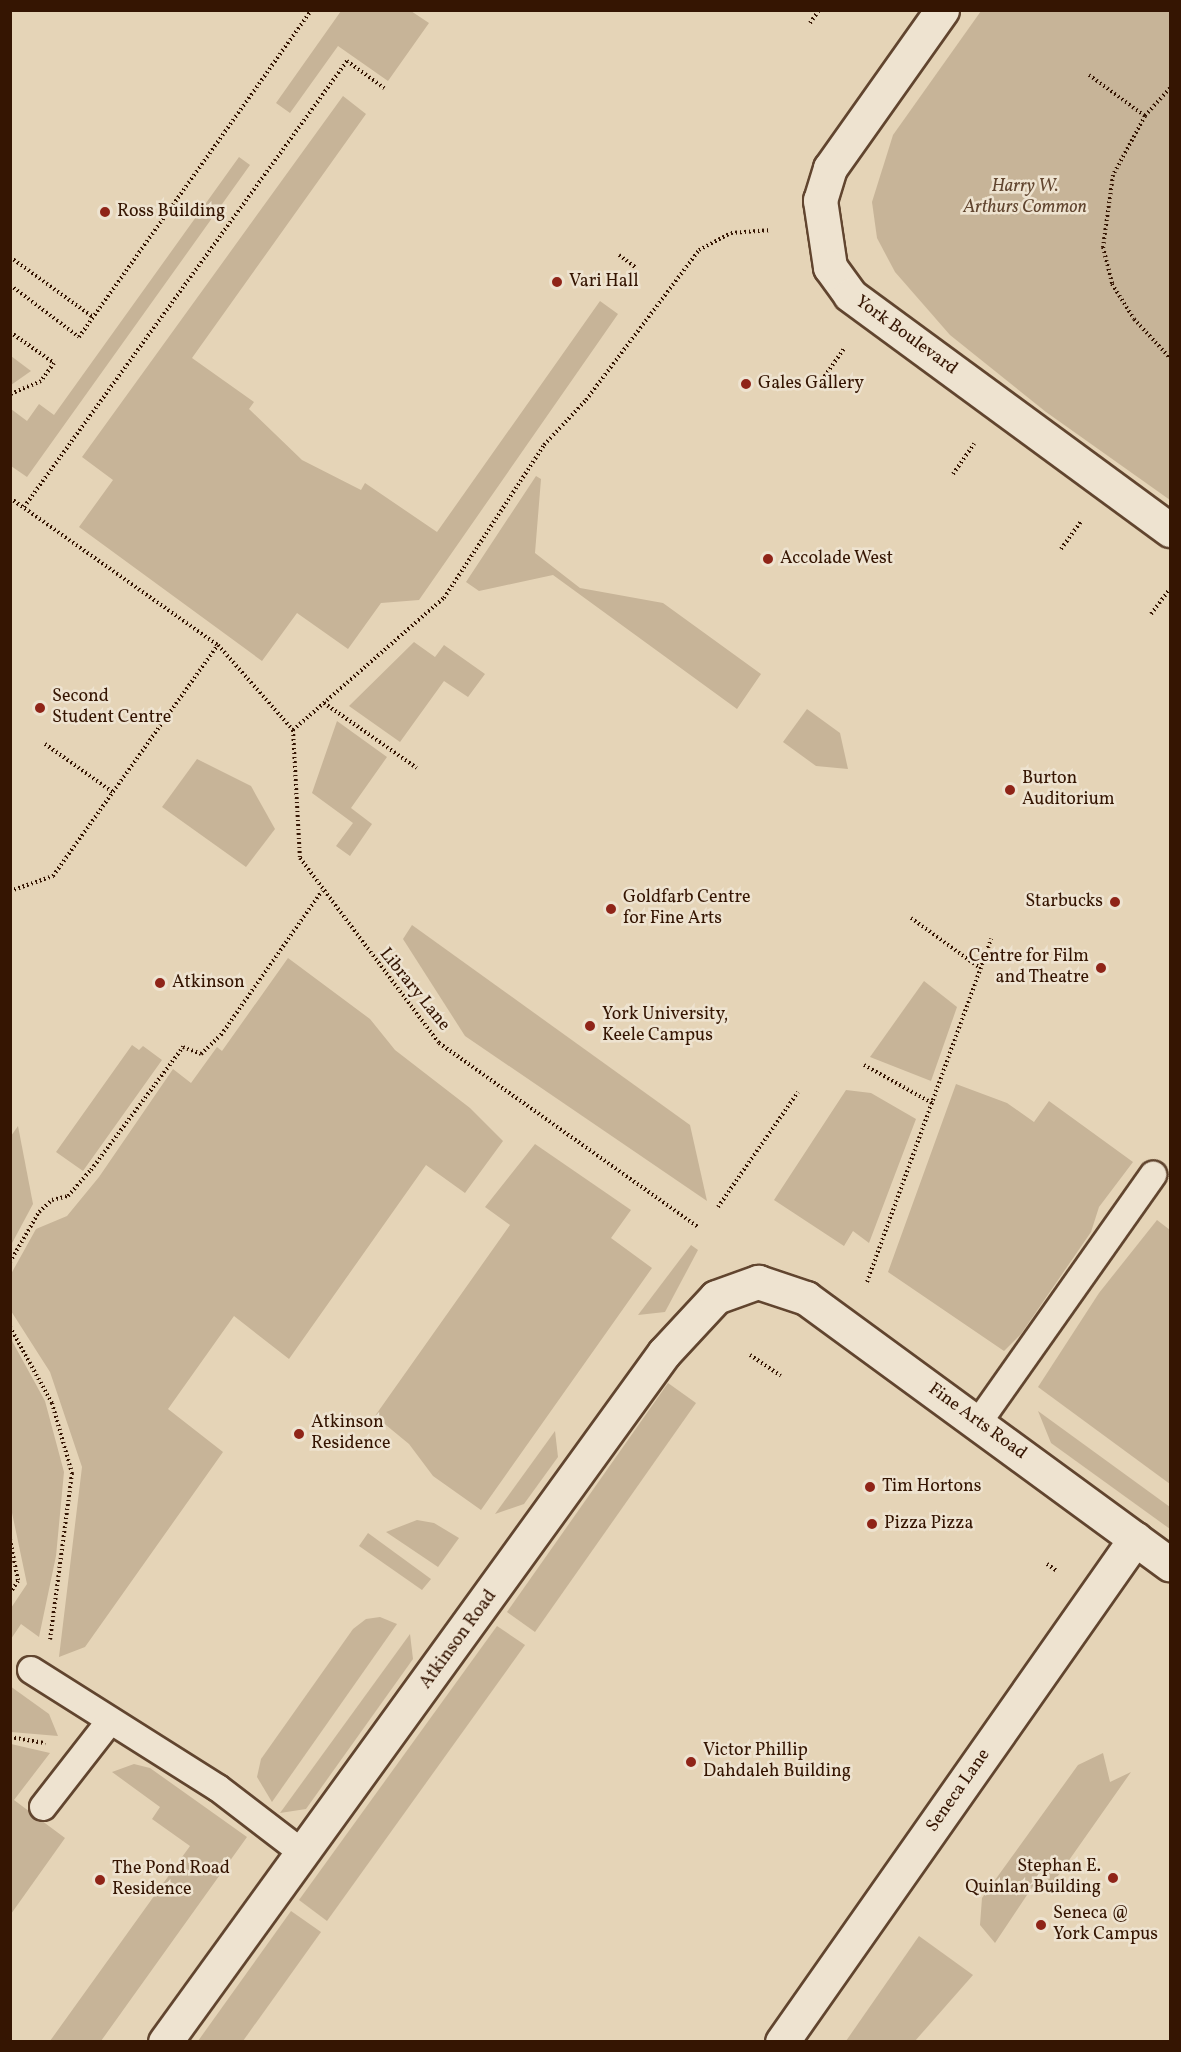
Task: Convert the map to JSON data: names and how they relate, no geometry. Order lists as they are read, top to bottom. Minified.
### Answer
{"streets":{"street":["York Boulevard","Fine Arts Road","Atkinson Road","Seneca Lane"],"path":["Library Lane"]},"crossings":[["Fine Arts Road","Atkinson Road"],["Fine Arts Road","Seneca Lane"]],"parks":["Harry W. Arthurs Common"],"places":["Ross Building","Vari Hall","Gales Gallery","Accolade West","Second Student Centre","Burton Auditorium","Starbucks","Goldfarb Centre for Fine Arts","Centre for Film and Theatre","Atkinson","York University, Keele Campus","Atkinson Residence","Tim Hortons","Pizza Pizza","Victor Phillip Dahdaleh Building","Stephan E. Quinlan Building","The Pond Road Residence","Seneca @ York Campus"]}
